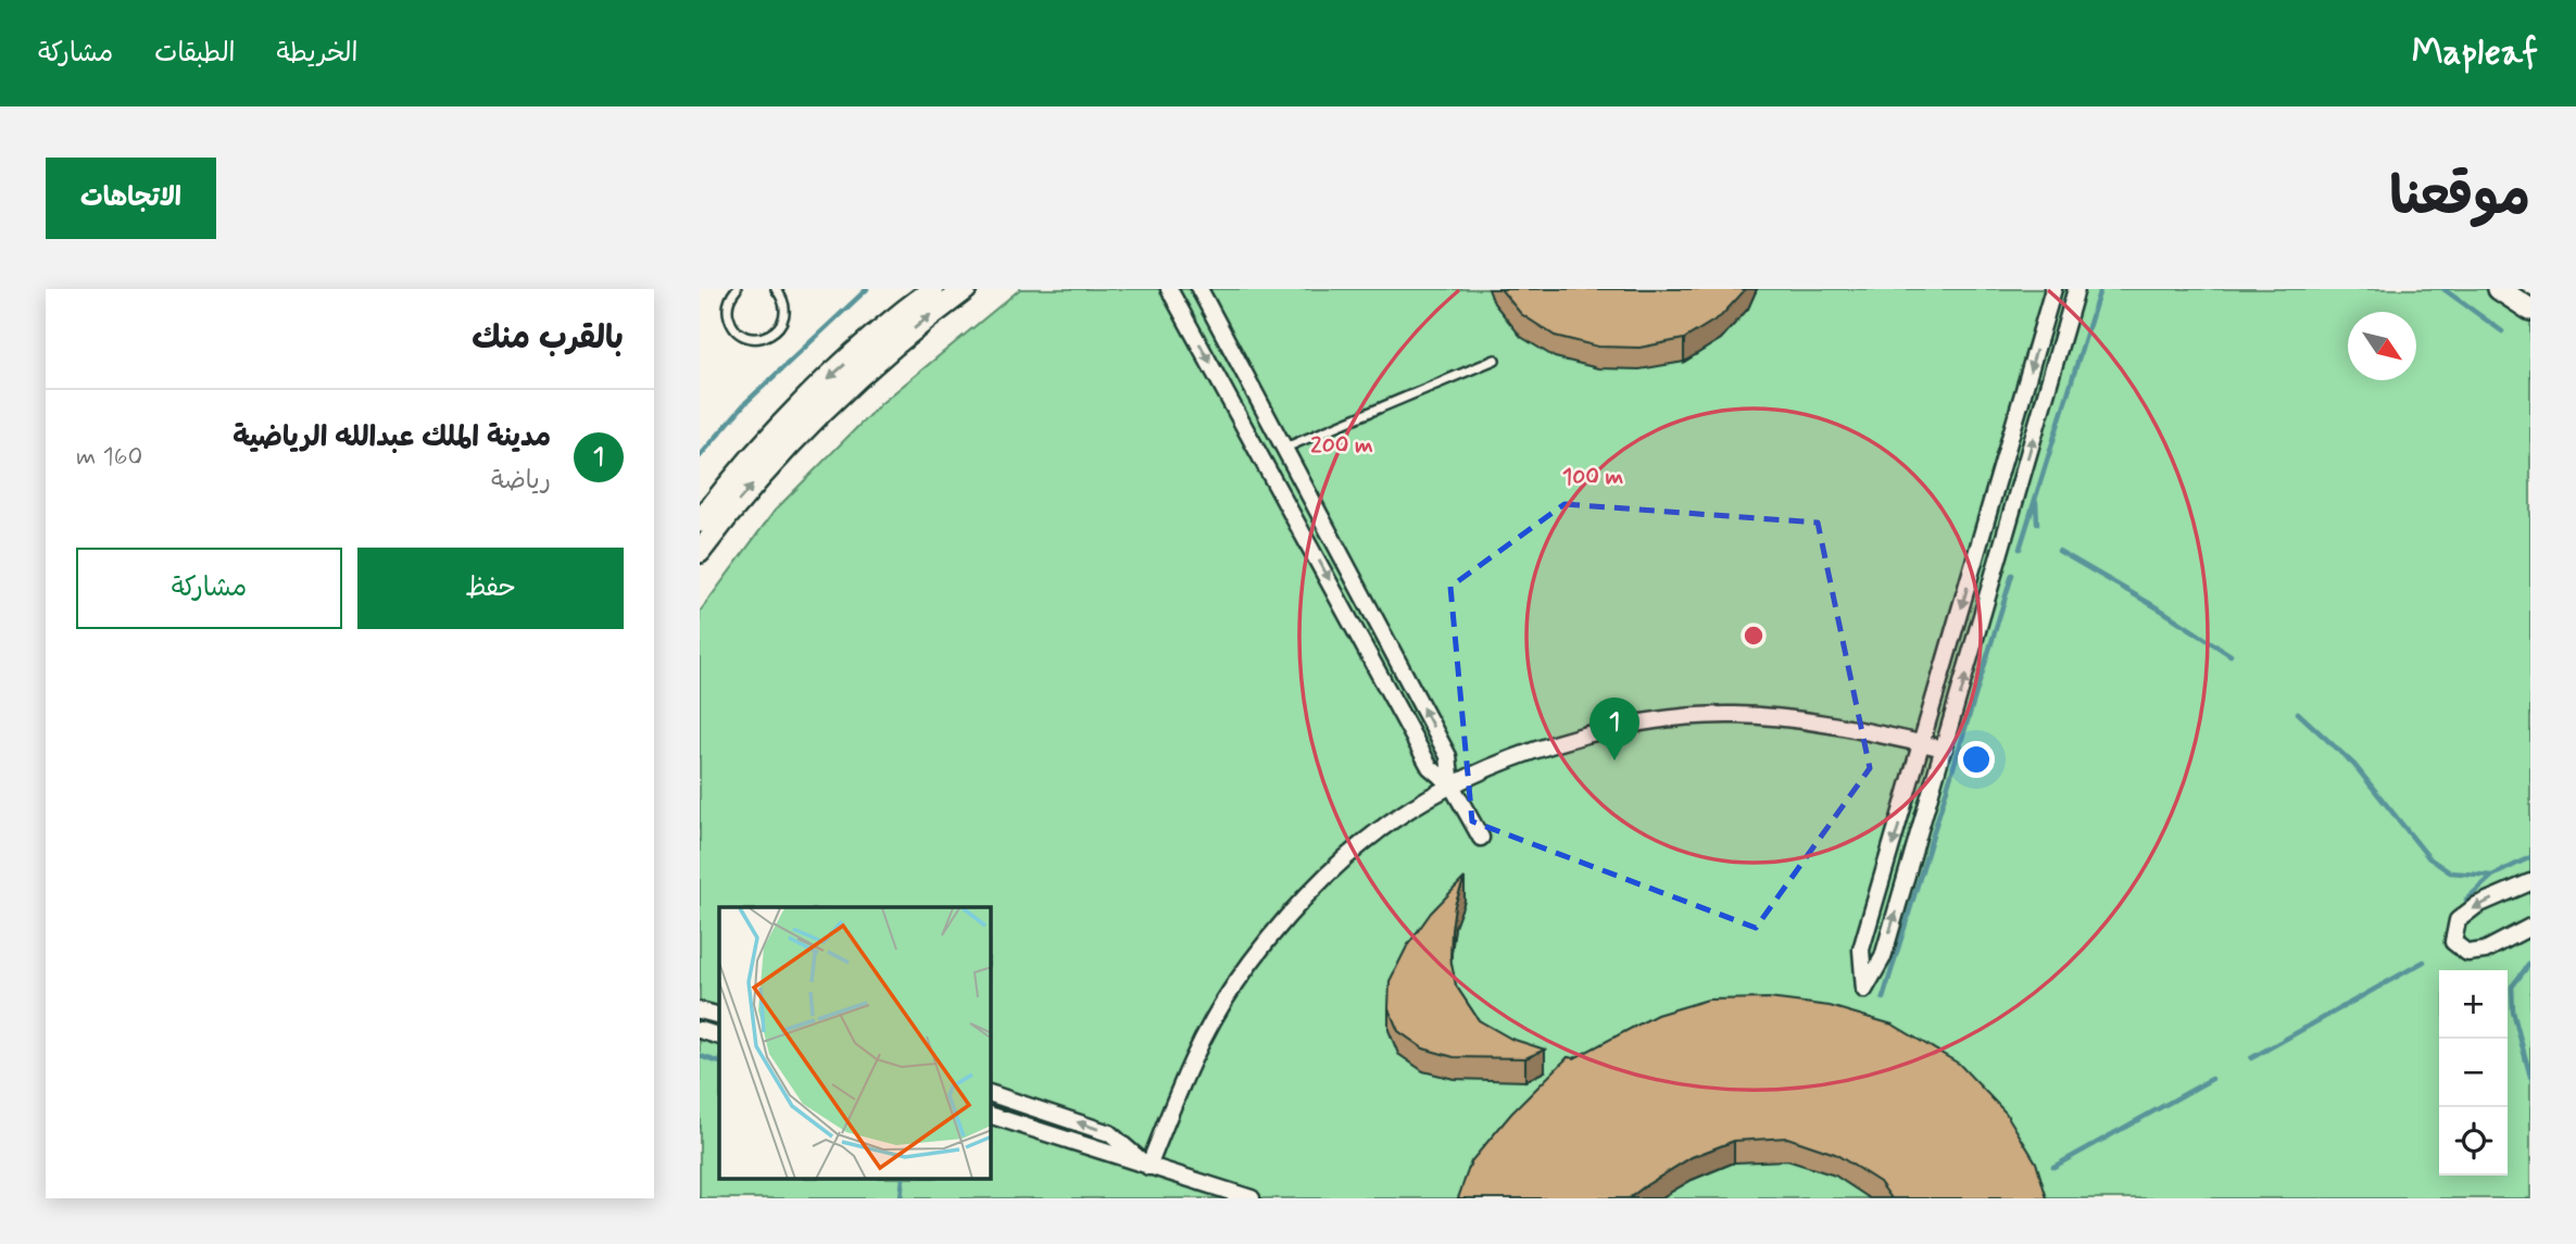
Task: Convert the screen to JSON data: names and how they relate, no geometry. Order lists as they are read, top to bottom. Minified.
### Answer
{"north":"bottom right","page":{"header":"Mapleaf","nav":["الخريطة","الطبقات","مشاركة"],"title":"موقعنا","buttons":["الاتجاهات",["حفظ","مشاركة"]],"heading":"بالقرب منك","list":[{"mark":"1","name":"مدينة الملك عبدالله الرياضية","note":"رياضة","value":"160 m"}],"pins":"1","map_buttons":["+","−"]},"rings":["200 m","100 m"]}
